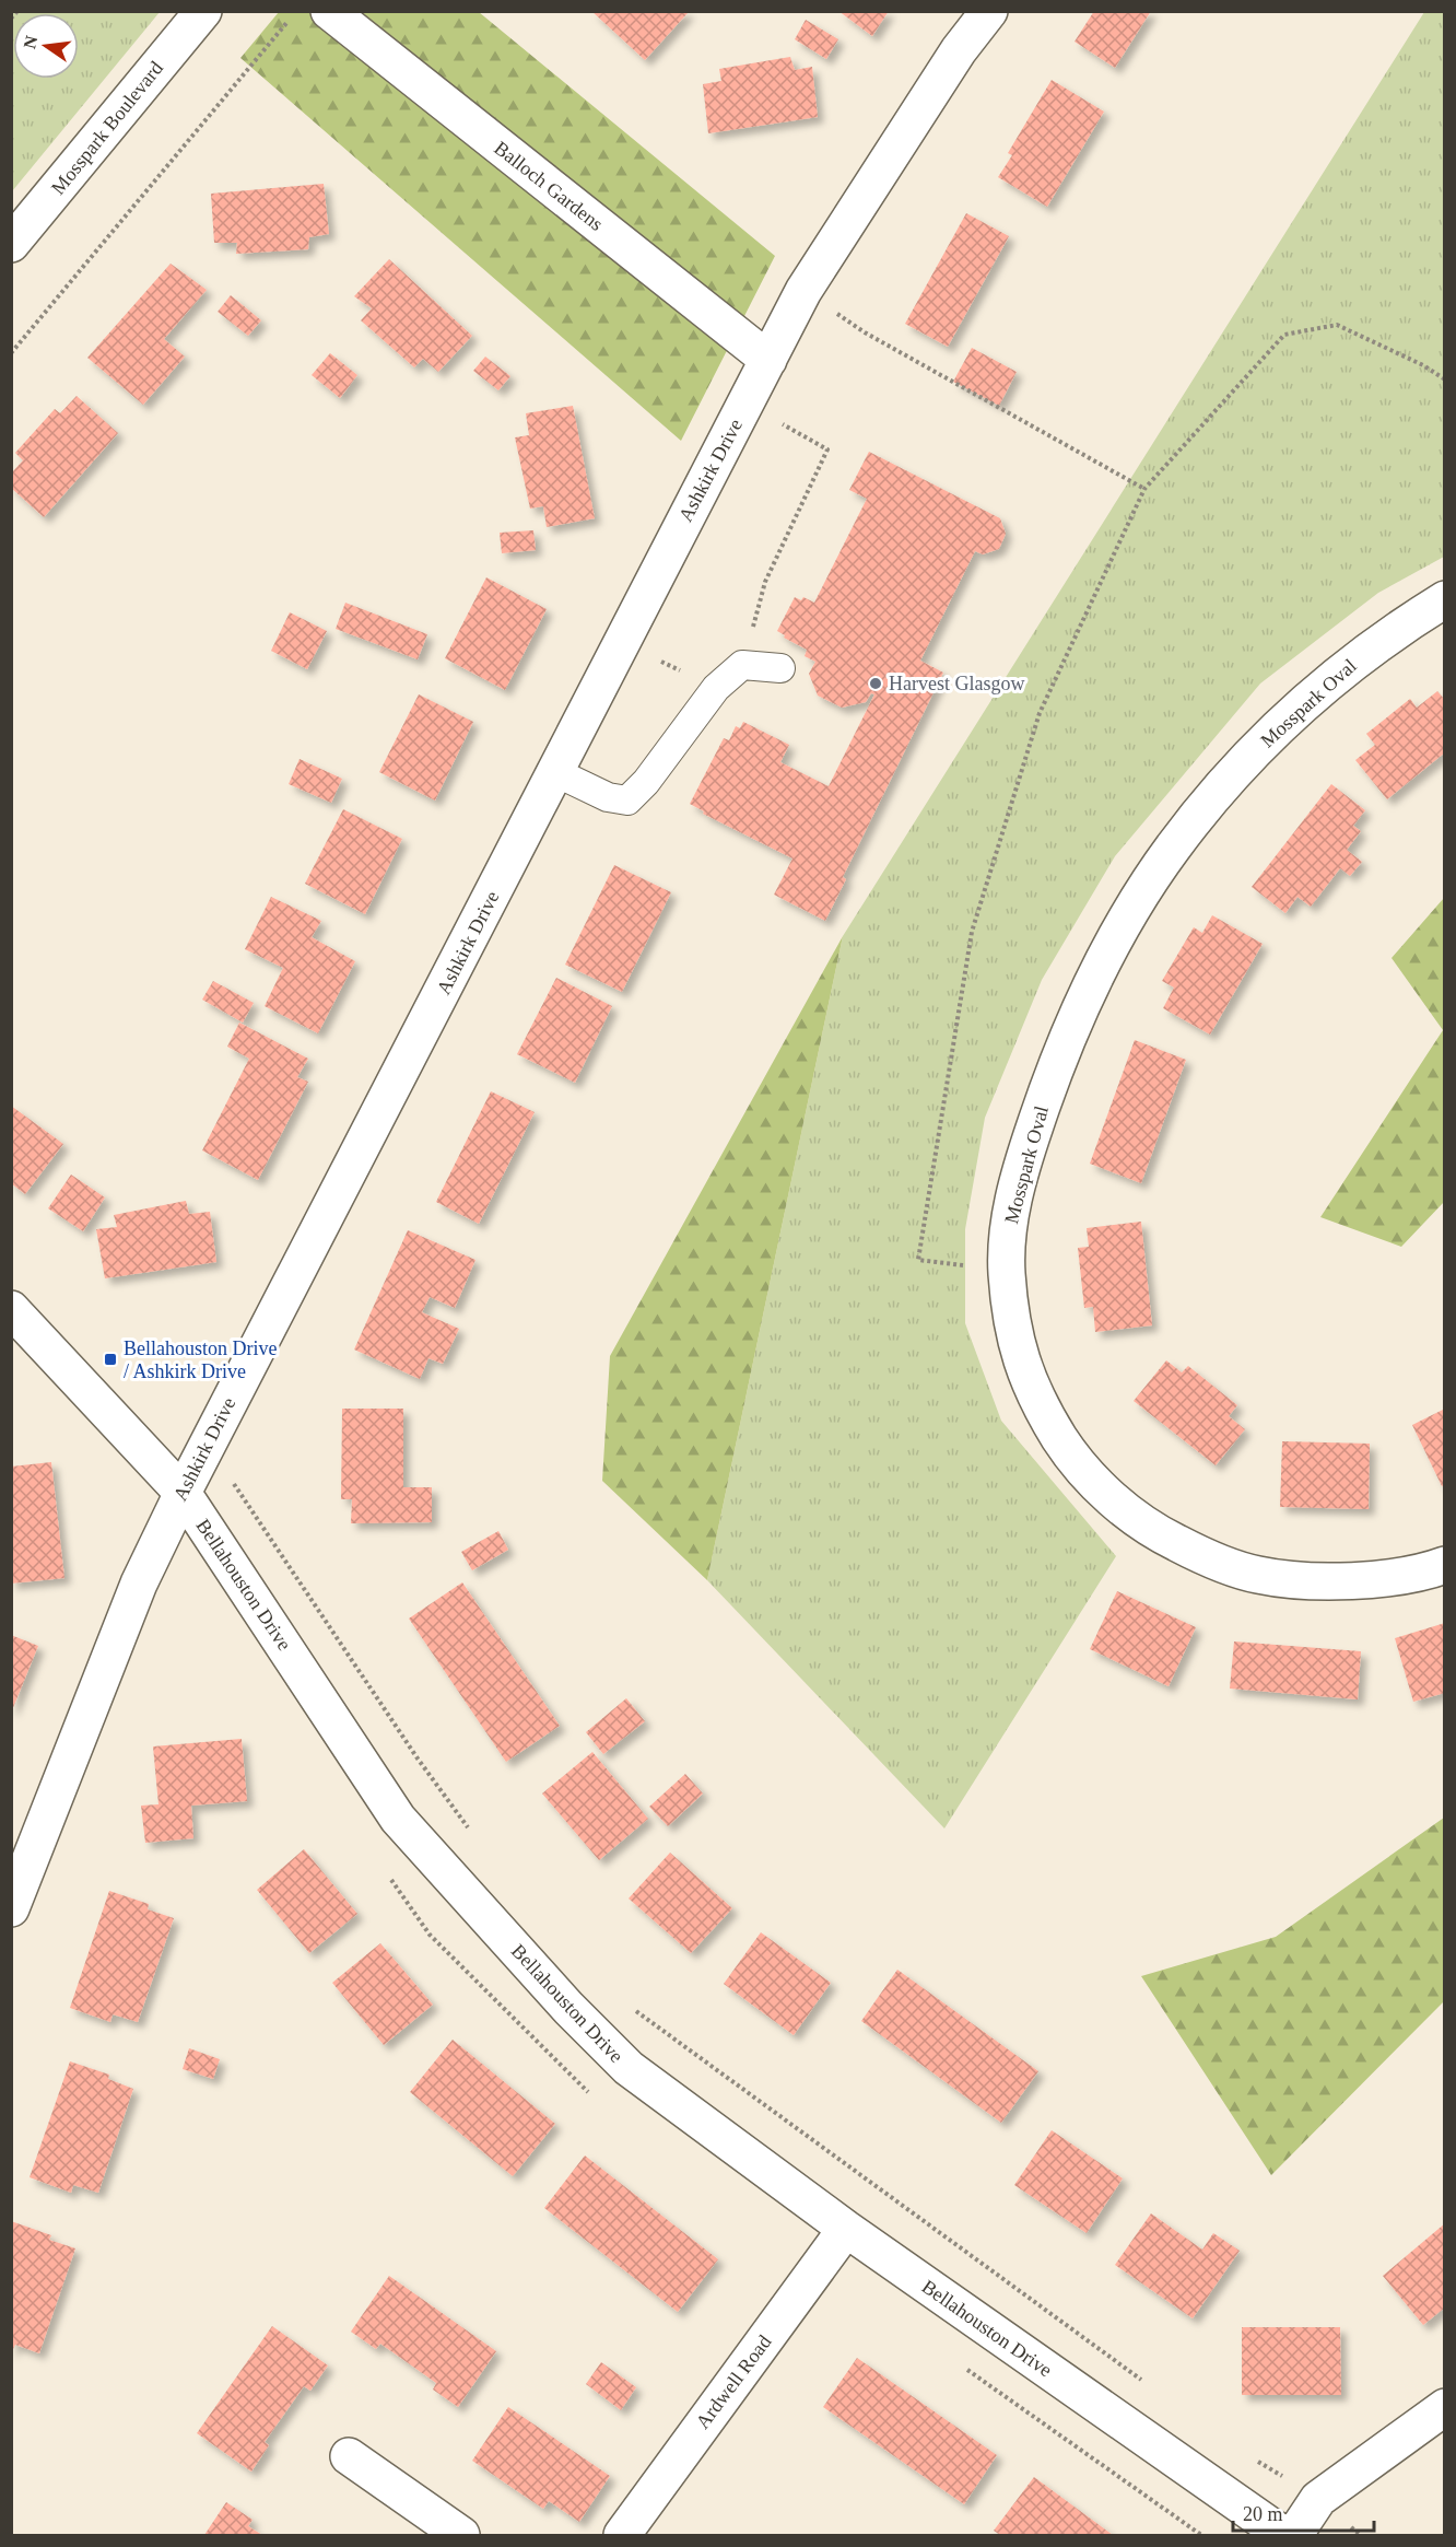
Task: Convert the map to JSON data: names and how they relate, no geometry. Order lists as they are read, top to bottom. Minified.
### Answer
{"streets":{"street":["Mosspark Boulevard","Balloch Gardens","Ashkirk Drive","Mosspark Oval","Bellahouston Drive","Ardwell Road"]},"crossings":[["Balloch Gardens","Ashkirk Drive"],["Ashkirk Drive","Bellahouston Drive"],["Bellahouston Drive","Ardwell Road"]],"places":{"other":["Harvest Glasgow"],"transit":["Bellahouston Drive / Ashkirk Drive"]},"scale_bar":"20 m","north":"left"}
